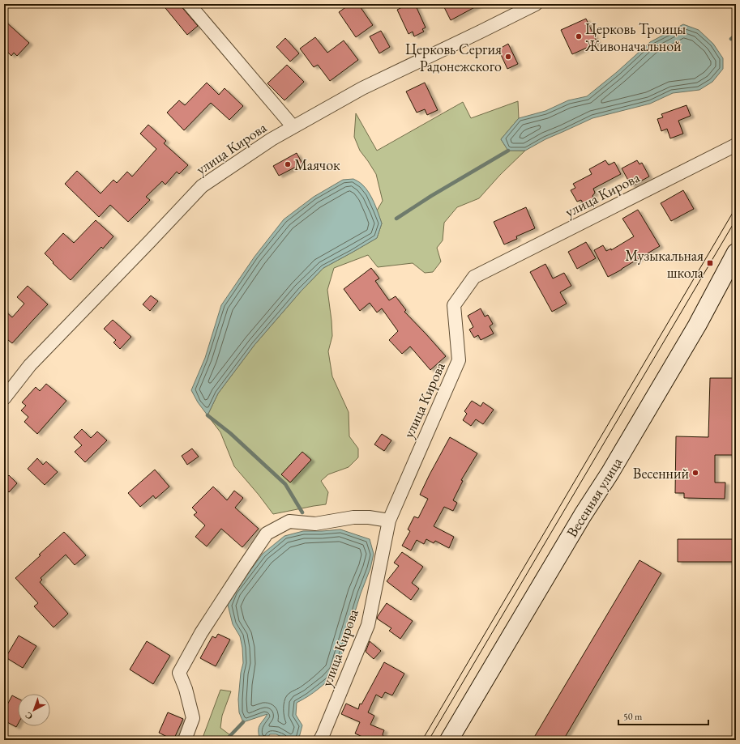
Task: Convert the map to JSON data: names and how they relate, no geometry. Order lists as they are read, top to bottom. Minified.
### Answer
{"streets":{"main road":["Весенняя улица"],"street":["улица Кирова"]},"places":{"other":["Церковь Троицы Живоначальной","Церковь Сергия Радонежского","Маячок","Весенний"],"transit":["Музыкальная школа"]},"scale_bar":"50 m","north":"bottom left"}
